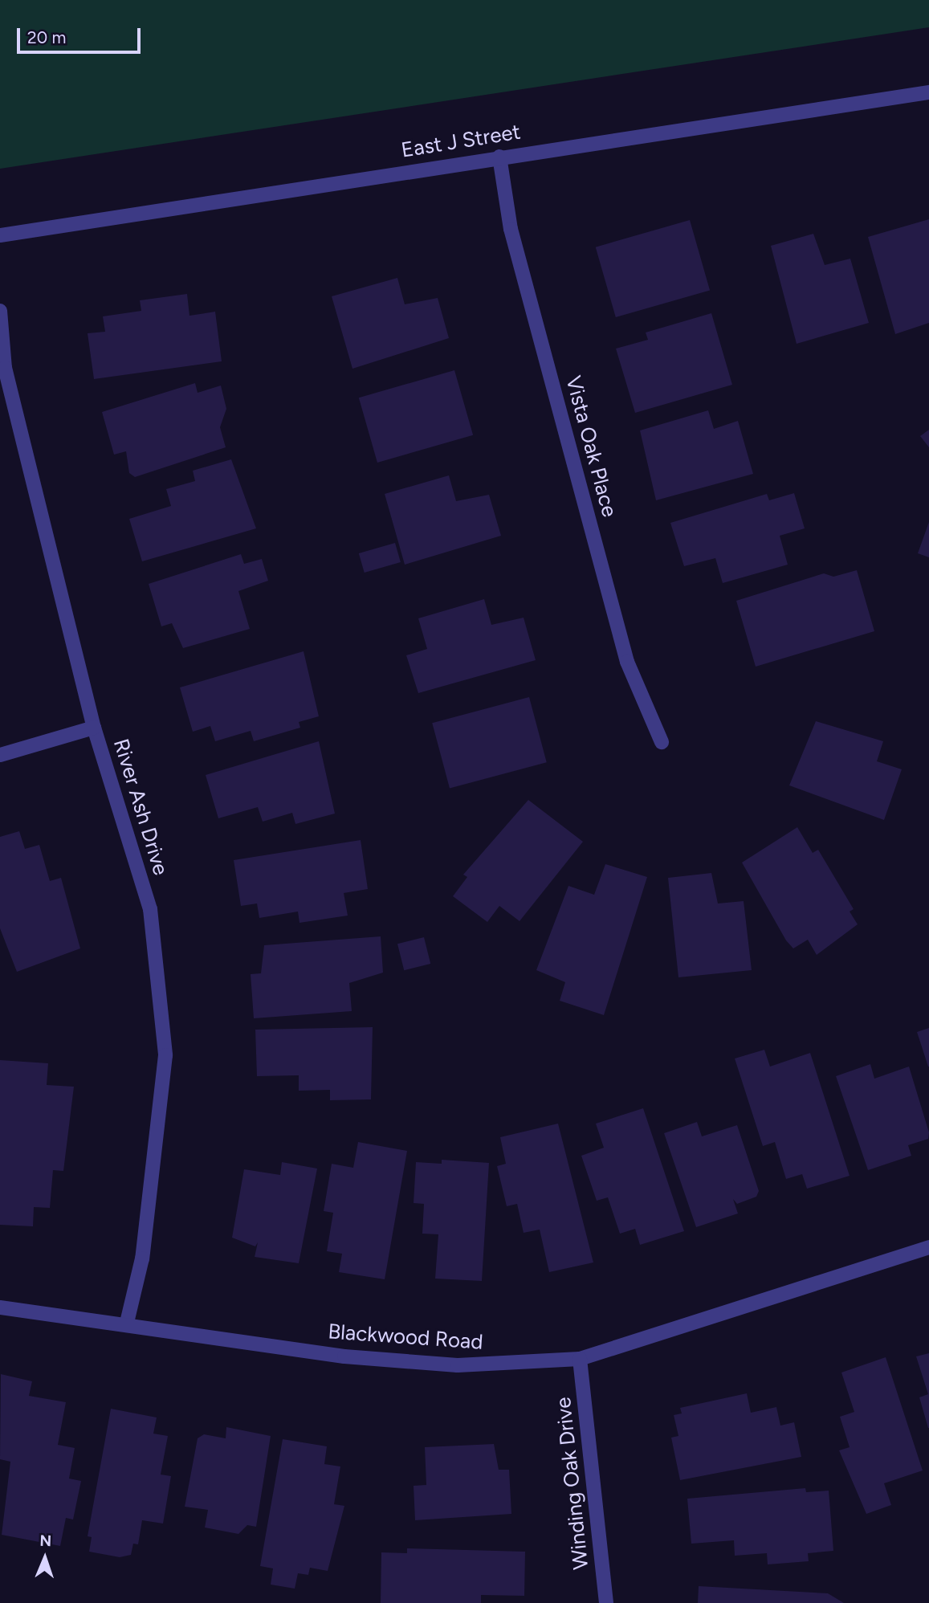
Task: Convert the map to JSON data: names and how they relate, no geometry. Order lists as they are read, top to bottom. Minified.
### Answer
{"streets":{"street":["East J Street","Vista Oak Place","River Ash Drive","Blackwood Road","Winding Oak Drive"]},"crossings":[["East J Street","Vista Oak Place"],["River Ash Drive","Blackwood Road"],["Blackwood Road","Winding Oak Drive"]],"scale_bar":"20 m","north":"top"}
